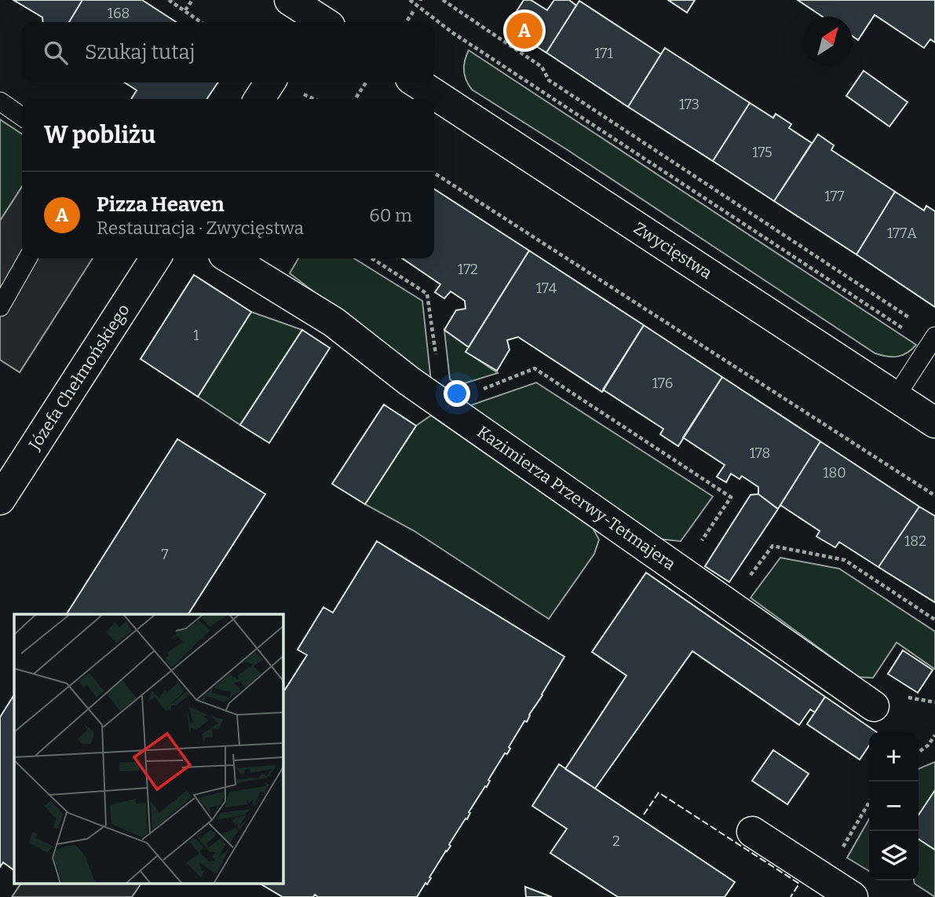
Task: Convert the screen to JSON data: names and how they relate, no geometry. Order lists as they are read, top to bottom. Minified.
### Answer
{"streets":{"street":["Zwycięstwa","Józefa Chełmońskiego","Kazimierza Przerwy-Tetmajera"]},"house_numbers":["168","171","173","175","177","177A","172","174","1","176","178","180","182","7","2"],"north":"top right","page":{"pins":"A","search":"Szukaj tutaj","heading":"W pobliżu","list":[{"mark":"A","name":"Pizza Heaven","note":"Restauracja · Zwycięstwa","value":"60 m"}],"map_buttons":["+","−"]}}
